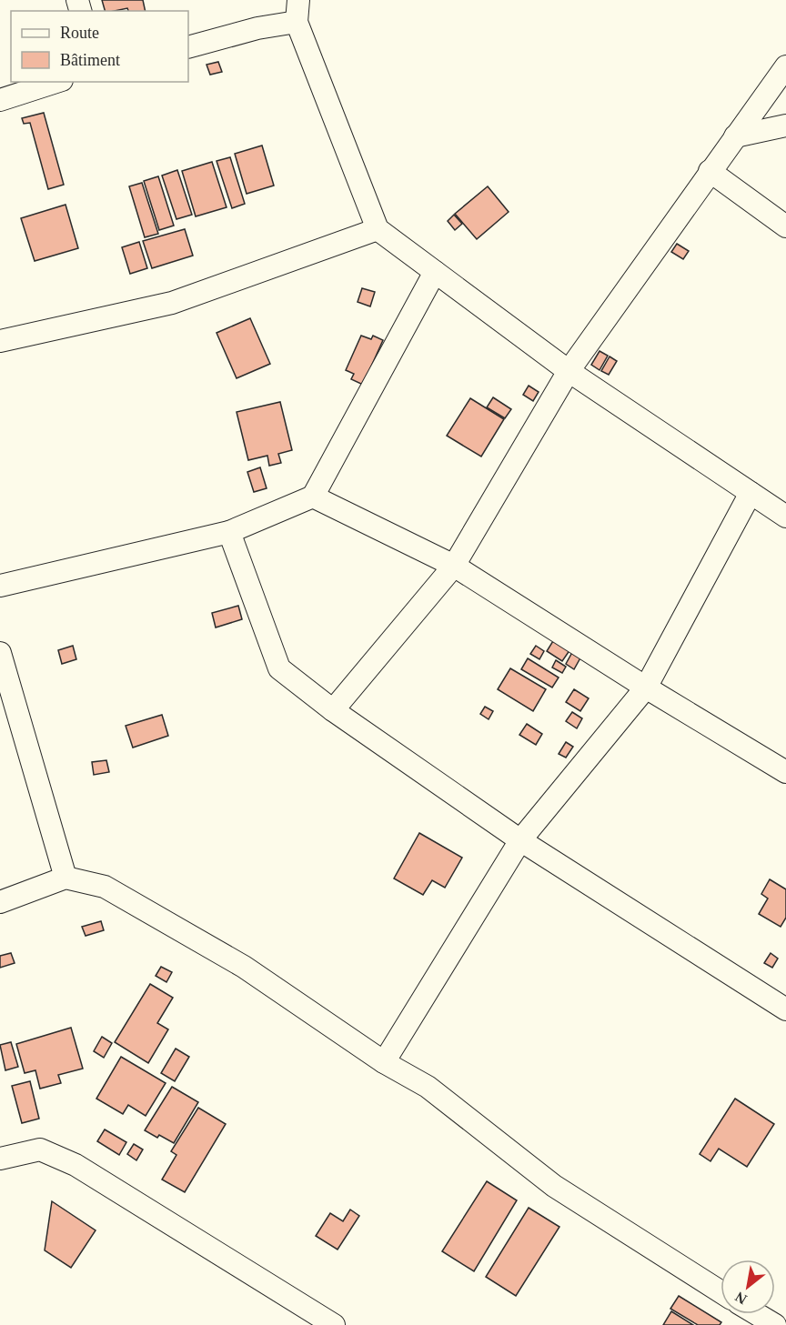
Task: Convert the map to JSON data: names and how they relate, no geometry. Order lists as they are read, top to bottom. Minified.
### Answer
{"legend":["Route","Bâtiment"],"north":"bottom left"}
